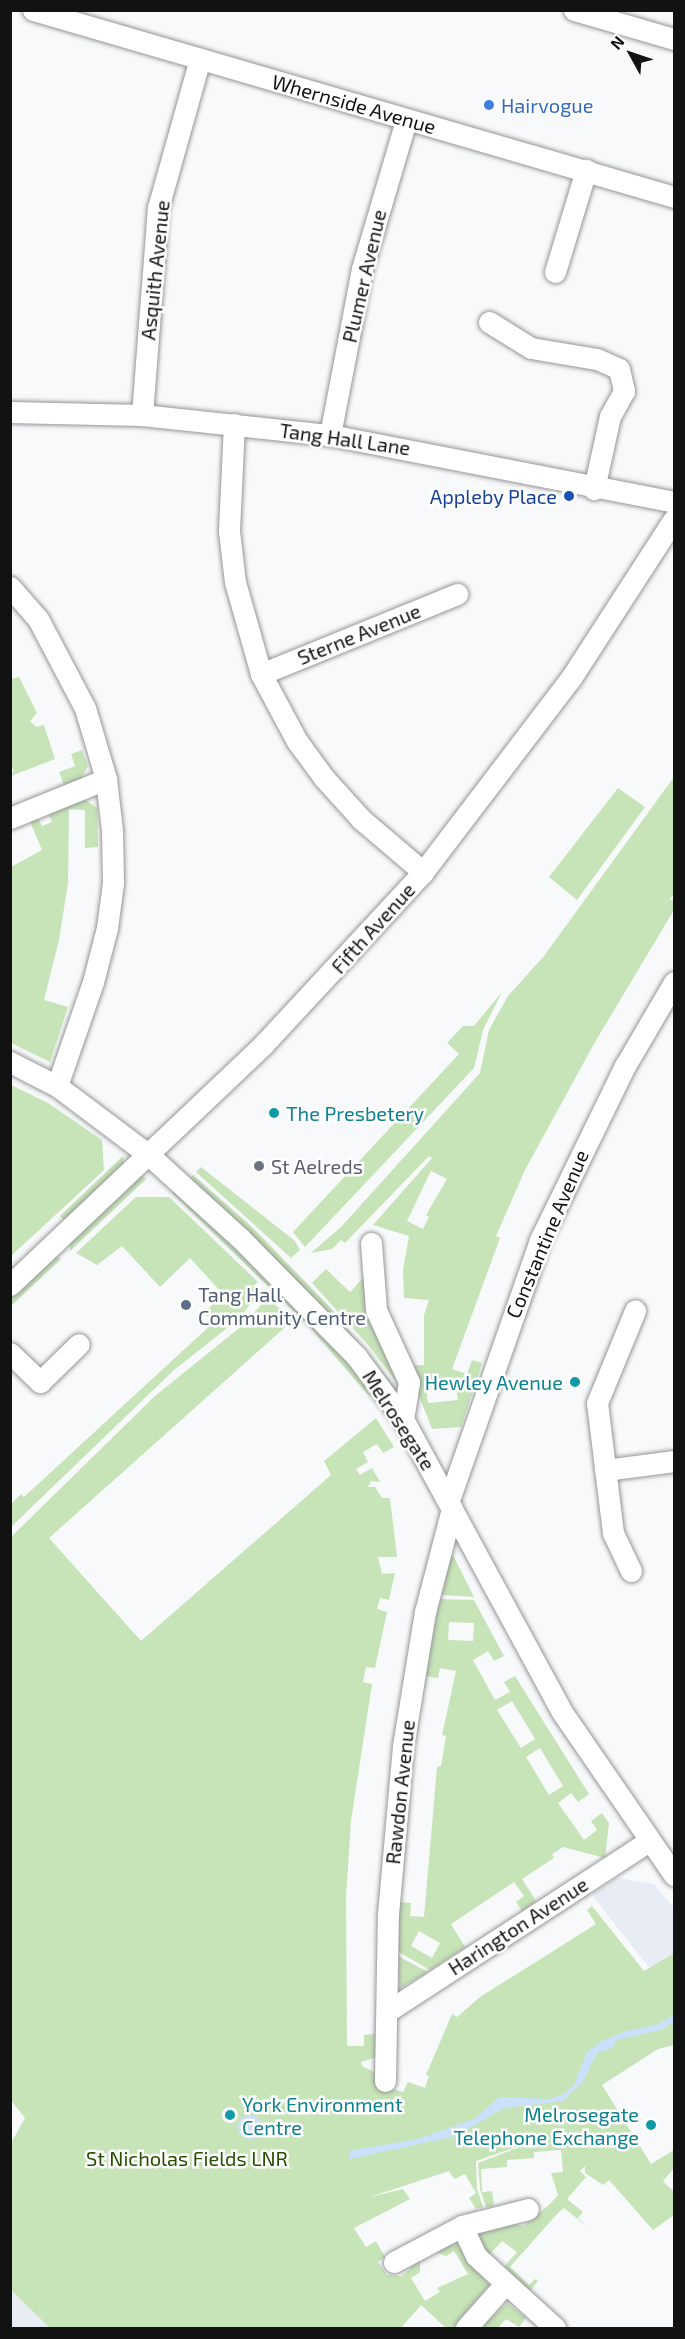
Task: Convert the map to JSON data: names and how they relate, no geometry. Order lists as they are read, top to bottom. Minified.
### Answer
{"streets":{"street":["Whernside Avenue","Asquith Avenue","Plumer Avenue","Tang Hall Lane","Sterne Avenue","Fifth Avenue","Constantine Avenue","Melrosegate","Rawdon Avenue","Harington Avenue"]},"crossings":[["Whernside Avenue","Asquith Avenue"],["Whernside Avenue","Plumer Avenue"],["Asquith Avenue","Tang Hall Lane"],["Plumer Avenue","Tang Hall Lane"],["Fifth Avenue","Melrosegate"],["Constantine Avenue","Melrosegate"],["Constantine Avenue","Rawdon Avenue"],["Melrosegate","Rawdon Avenue"],["Melrosegate","Harington Avenue"],["Rawdon Avenue","Harington Avenue"]],"parks":["St Nicholas Fields LNR"],"places":["Hairvogue","Appleby Place","The Presbetery","St Aelreds","Tang Hall Community Centre","Hewley Avenue","York Environment Centre","Melrosegate Telephone Exchange"],"north":"top left"}
